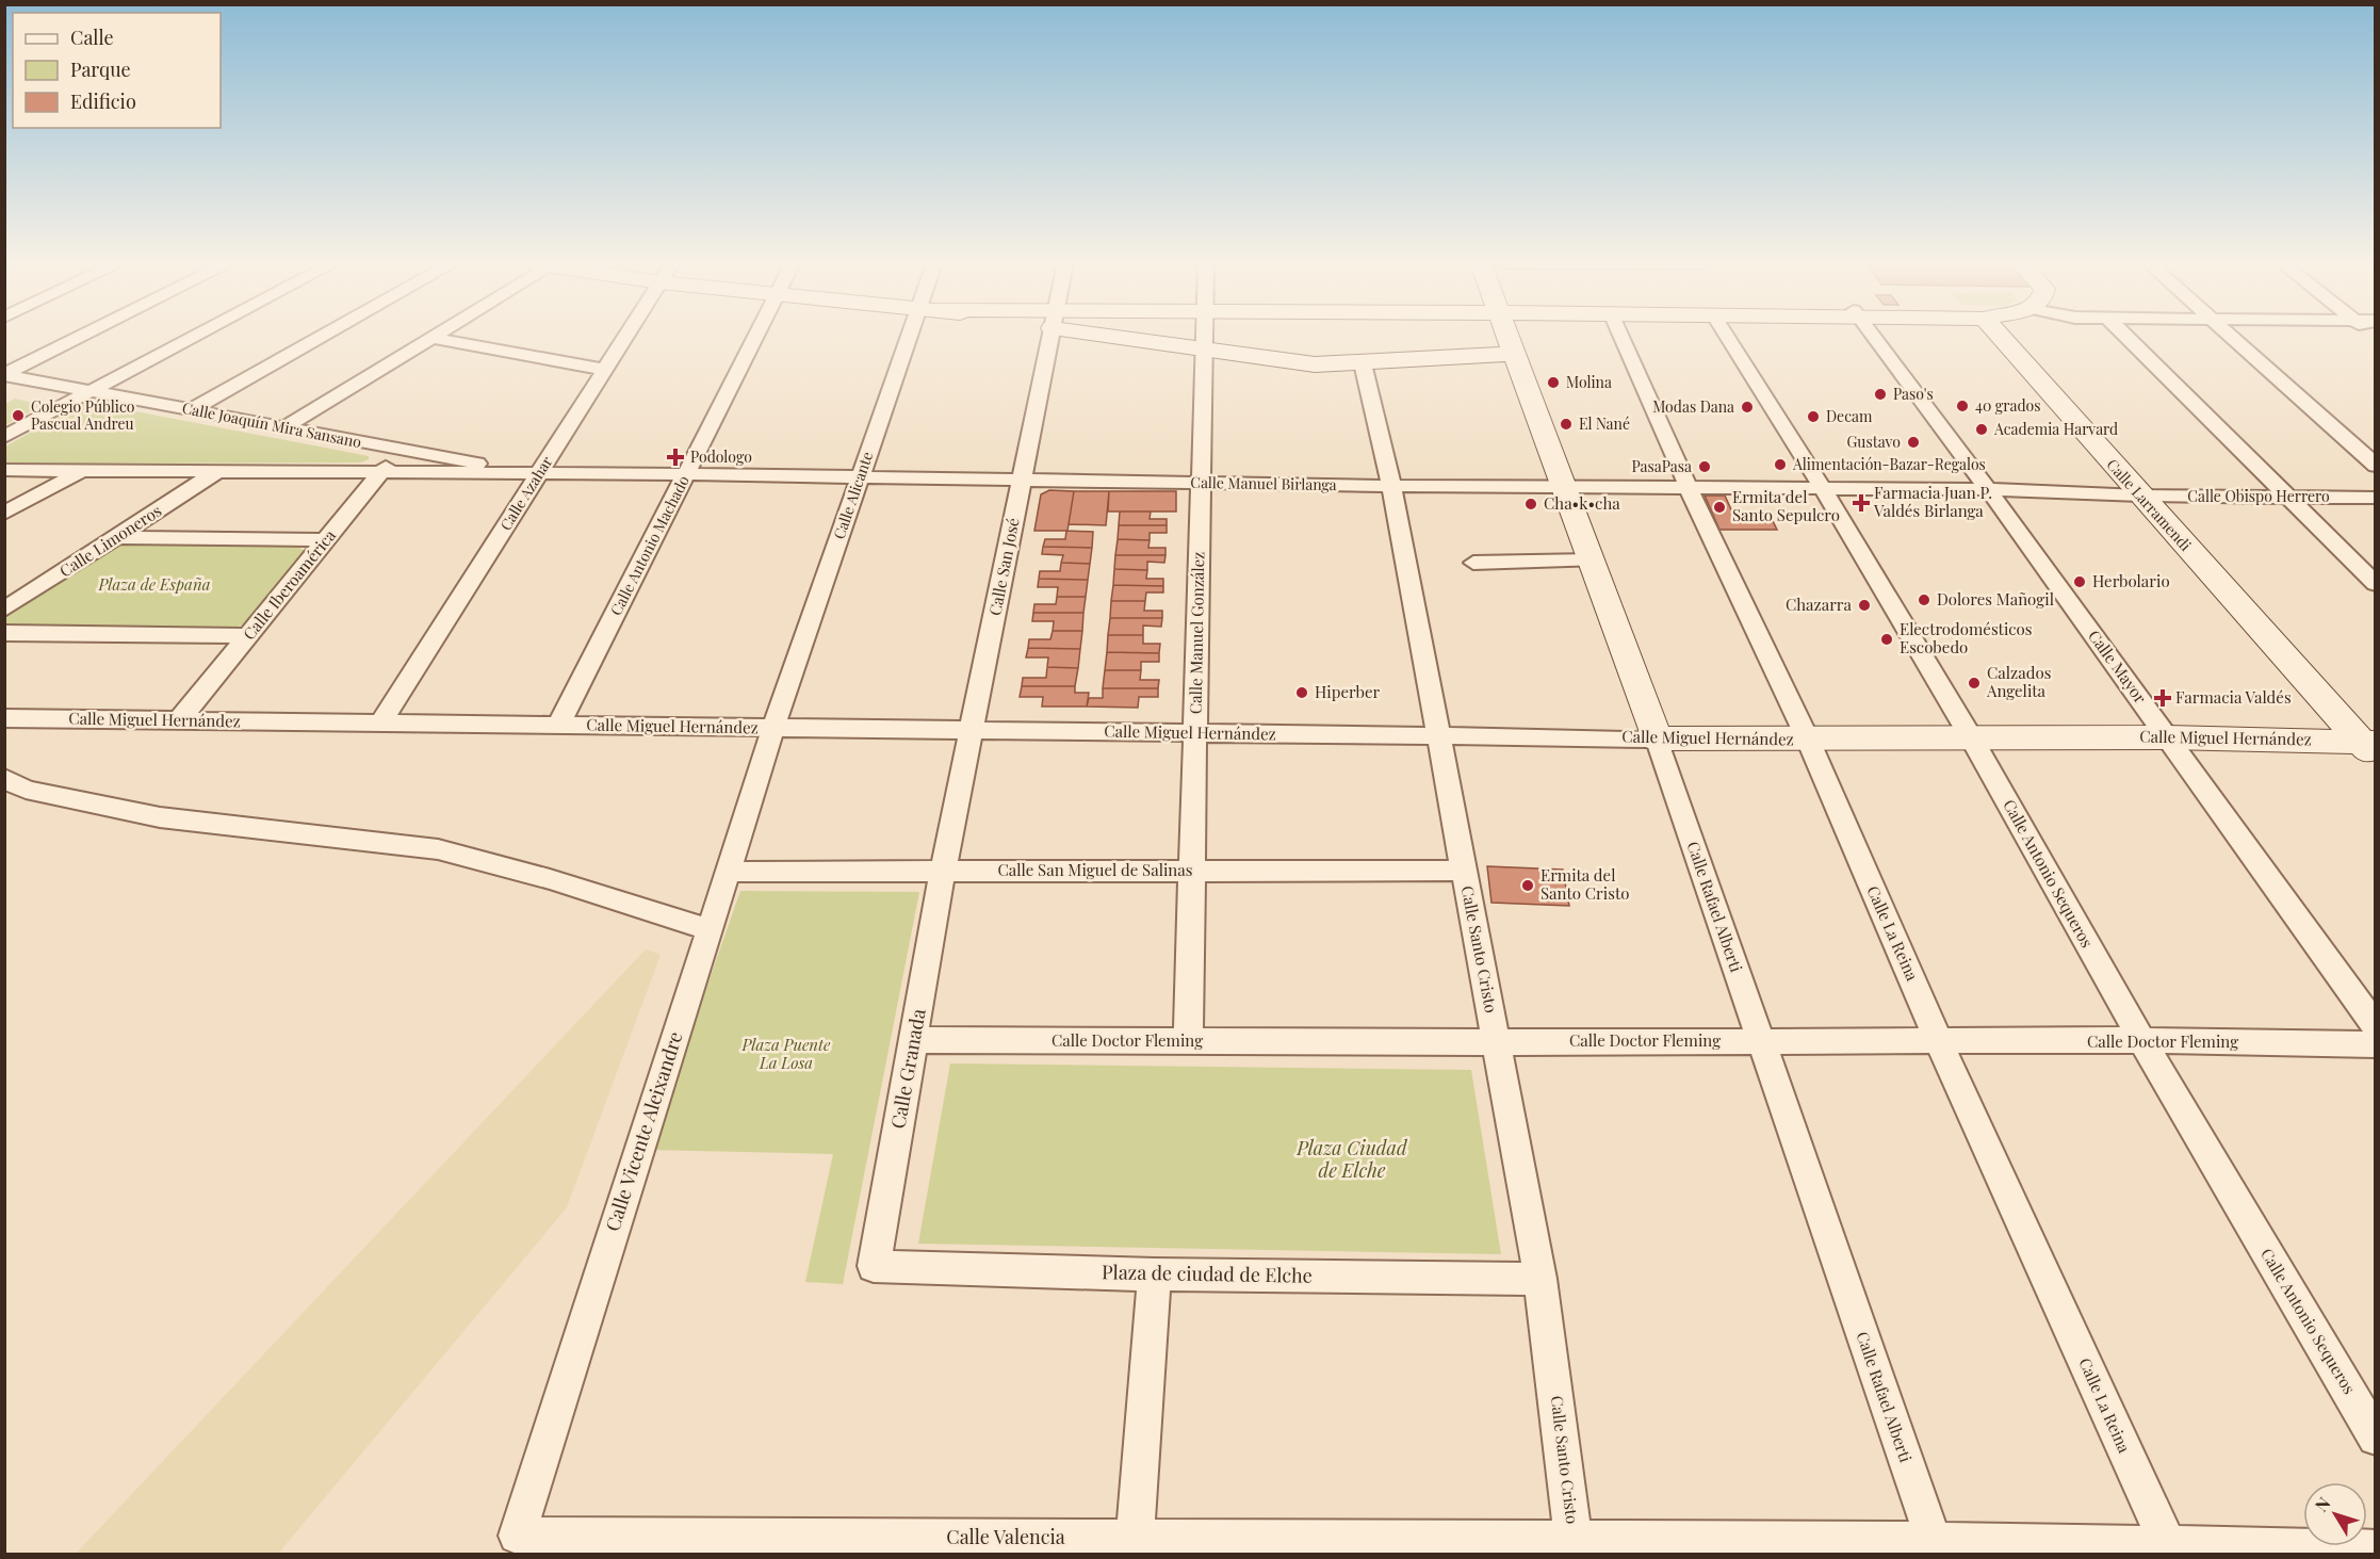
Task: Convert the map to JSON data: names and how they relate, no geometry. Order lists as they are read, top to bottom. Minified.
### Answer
{"streets":{"main road":["Calle Larramendi","Calle Miguel Hernández","Calle Rafael Alberti"],"street":["Calle Joaquín Mira Sansano","Calle Manuel Birlanga","Calle Azahar","Calle Alicante","Calle Obispo Herrero","Calle Limoneros","Calle Antonio Machado","Calle San José","Calle Iberoamérica","Calle Manuel González","Calle Mayor","Calle San Miguel de Salinas","Calle Antonio Sequeros","Calle La Reina","Calle Santo Cristo","Calle Doctor Fleming","Calle Granada","Calle Vicente Aleixandre","Plaza de ciudad de Elche","Calle Valencia"]},"crossings":[["Calle Joaquín Mira Sansano","Calle Manuel Birlanga"],["Calle Joaquín Mira Sansano","Calle Azahar"],["Calle Joaquín Mira Sansano","Calle Iberoamérica"],["Calle Manuel Birlanga","Calle Azahar"],["Calle Manuel Birlanga","Calle Alicante"],["Calle Manuel Birlanga","Calle Obispo Herrero"],["Calle Manuel Birlanga","Calle Antonio Machado"],["Calle Manuel Birlanga","Calle San José"],["Calle Manuel Birlanga","Calle Manuel González"],["Calle Manuel Birlanga","Calle Mayor"],["Calle Manuel Birlanga","Calle Antonio Sequeros"],["Calle Manuel Birlanga","Calle Rafael Alberti"],["Calle Manuel Birlanga","Calle La Reina"],["Calle Manuel Birlanga","Calle Santo Cristo"],["Calle Azahar","Calle Miguel Hernández"],["Calle Alicante","Calle Miguel Hernández"],["Calle Alicante","Calle Vicente Aleixandre"],["Calle Obispo Herrero","Calle Larramendi"],["Calle Obispo Herrero","Calle Mayor"],["Calle Larramendi","Calle Miguel Hernández"],["Calle Antonio Machado","Calle Miguel Hernández"],["Calle San José","Calle Miguel Hernández"],["Calle San José","Calle San Miguel de Salinas"],["Calle San José","Calle Granada"],["Calle Iberoamérica","Calle Miguel Hernández"],["Calle Manuel González","Calle Miguel Hernández"],["Calle Manuel González","Calle San Miguel de Salinas"],["Calle Manuel González","Calle Doctor Fleming"],["Calle Mayor","Calle Miguel Hernández"],["Calle Miguel Hernández","Calle Antonio Sequeros"],["Calle Miguel Hernández","Calle Rafael Alberti"],["Calle Miguel Hernández","Calle La Reina"],["Calle Miguel Hernández","Calle Santo Cristo"],["Calle Miguel Hernández","Calle Vicente Aleixandre"],["Calle San Miguel de Salinas","Calle Santo Cristo"],["Calle San Miguel de Salinas","Calle Granada"],["Calle San Miguel de Salinas","Calle Vicente Aleixandre"],["Calle Antonio Sequeros","Calle Doctor Fleming"],["Calle Rafael Alberti","Calle Doctor Fleming"],["Calle Rafael Alberti","Calle Valencia"],["Calle La Reina","Calle Doctor Fleming"],["Calle La Reina","Calle Valencia"],["Calle Santo Cristo","Calle Doctor Fleming"],["Calle Santo Cristo","Plaza de ciudad de Elche"],["Calle Santo Cristo","Calle Valencia"],["Calle Doctor Fleming","Calle Granada"],["Calle Granada","Plaza de ciudad de Elche"],["Calle Vicente Aleixandre","Calle Valencia"]],"parks":["Plaza de España","Plaza Puente La Losa","Plaza Ciudad de Elche"],"places":{"other":["Molina","Paso's","40 grados","Modas Dana","Colegio Público Pascual Andreu","Decam","El Nané","Academia Harvard","Gustavo","Alimentación-Bazar-Regalos","PasaPasa","Cha•k•cha","Ermita del Santo Sepulcro","Herbolario","Dolores Mañogil","Chazarra","Electrodomésticos Escobedo","Calzados Angelita","Hiperber","Ermita del Santo Cristo"],"health":["Podologo","Farmacia Juan P. Valdés Birlanga","Farmacia Valdés"]},"legend":["Calle","Parque","Edificio"],"north":"top left"}
